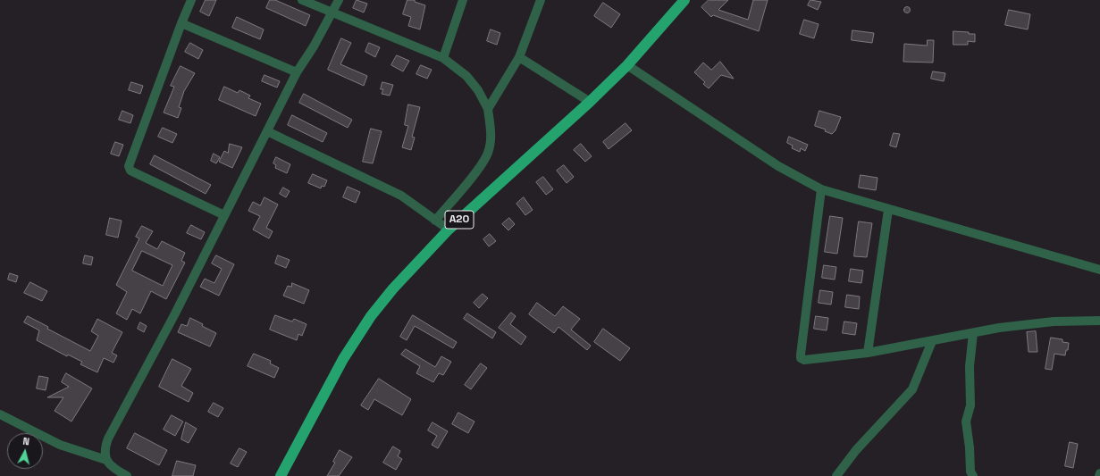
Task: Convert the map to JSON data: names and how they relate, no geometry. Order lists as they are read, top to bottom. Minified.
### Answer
{"streets":{"main road":["A20"]},"north":"top"}
